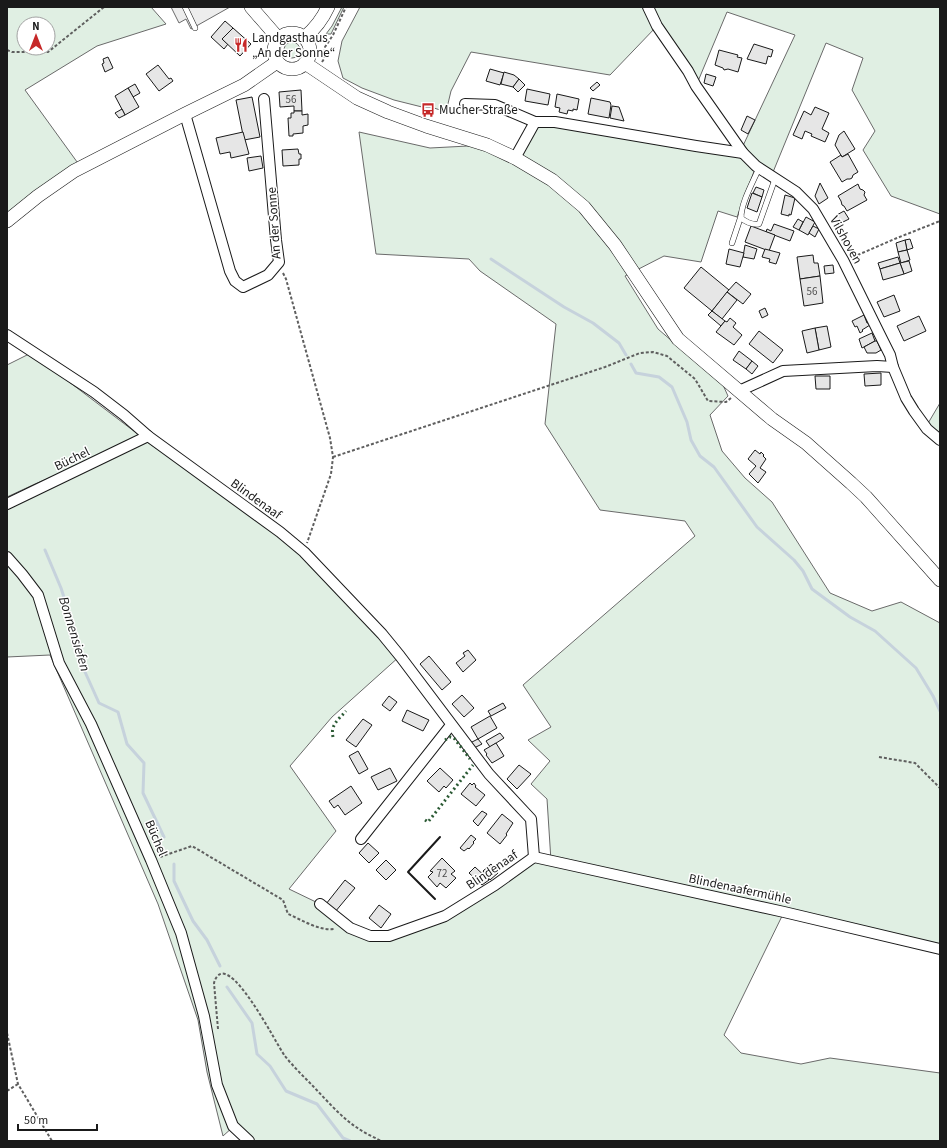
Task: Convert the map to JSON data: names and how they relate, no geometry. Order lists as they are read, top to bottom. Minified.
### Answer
{"streets":{"street":["An der Sonne","Vilshoven","Büchel","Blindenaaf","Blindenaafermühle"]},"crossings":[["Büchel","Blindenaaf"],["Blindenaaf","Blindenaafermühle"]],"water":["Bonnensiefen"],"places":{"restaurant":["Landgasthaus „An der Sonne“"],"bus stop":["Mucher Straße"]},"house_numbers":["56","56","72"],"scale_bar":"50 m","north":"top"}
